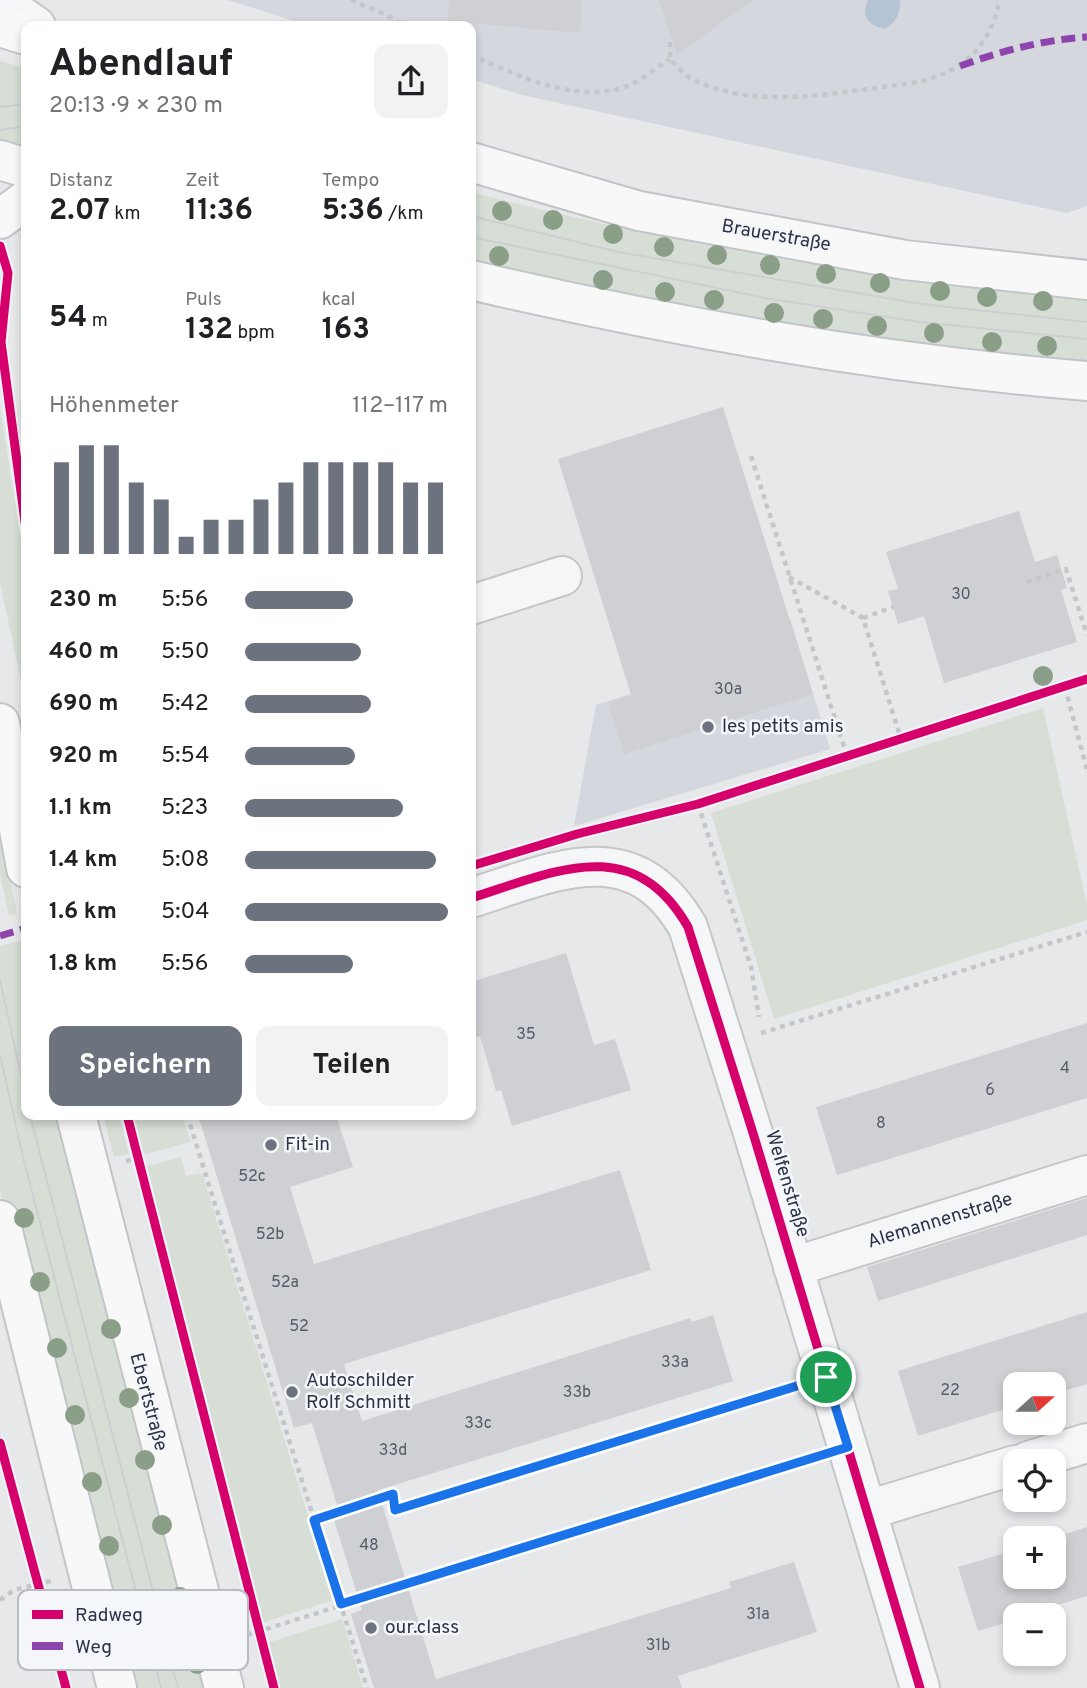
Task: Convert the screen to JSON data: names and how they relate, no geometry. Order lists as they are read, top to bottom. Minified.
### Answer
{"streets":{"main road":["Brauerstraße","Ebertstraße"],"street":["Welfenstraße","Alemannenstraße"]},"crossings":[["Welfenstraße","Alemannenstraße"]],"places":["les petits amis","Fit-in","Autoschilder Rolf Schmitt","our.class"],"house_numbers":["30","30a","35","4","6","8","52c","52b","52a","52","33a","22","33b","33c","33d","48","31a","31b"],"legend":["Radweg","Weg"],"north":"right","page":{"heading":["Abendlauf","20:13 · 9 × 230 m"],"stats":[["Distanz","2.07 km"],["Zeit","11:36"],["Tempo","5:36 /km"],["54 m"],["Puls","132 bpm"],["kcal","163"]],"chart":["Höhenmeter","112–117 m"],"list":[{"name":"230 m","note":"5:56"},{"name":"460 m","note":"5:50"},{"name":"690 m","note":"5:42"},{"name":"920 m","note":"5:54"},{"name":"1.1 km","note":"5:23"},{"name":"1.4 km","note":"5:08"},{"name":"1.6 km","note":"5:04"},{"name":"1.8 km","note":"5:56"}],"buttons":["Speichern","Teilen"],"map_buttons":["+","−"]}}
